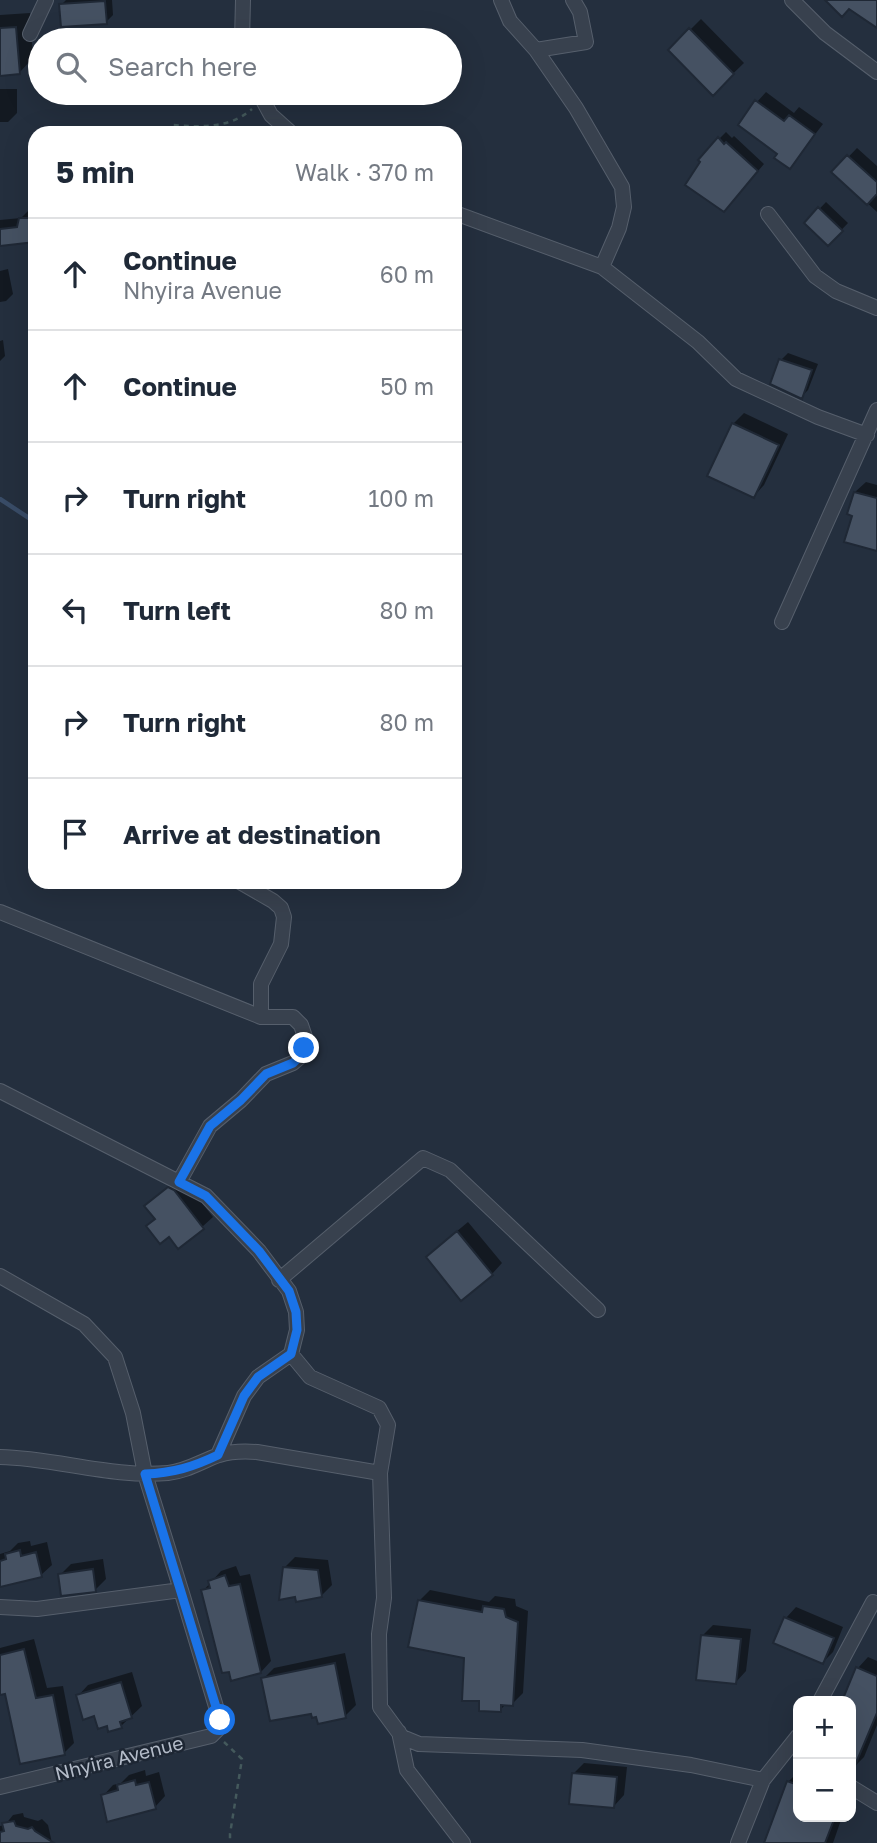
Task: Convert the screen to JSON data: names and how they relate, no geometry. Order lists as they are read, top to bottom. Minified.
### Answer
{"streets":{"street":["Nhyira Avenue"]},"page":{"search":"Search here","heading":["5 min","Walk · 370 m"],"list":[["Continue","Nhyira Avenue","60 m"],["Continue","50 m"],["Turn right","100 m"],["Turn left","80 m"],["Turn right","80 m"],"Arrive at destination"],"map_buttons":["+","−"]}}
